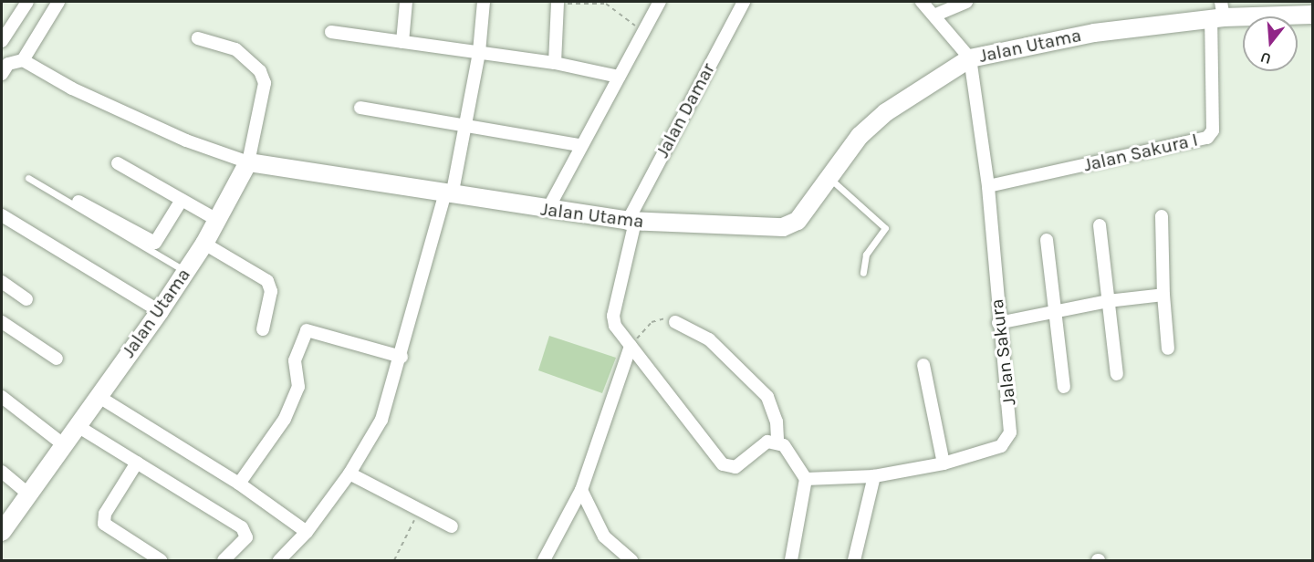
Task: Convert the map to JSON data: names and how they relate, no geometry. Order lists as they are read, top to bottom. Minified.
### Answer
{"streets":{"street":["Jalan Utama","Jalan Damar","Jalan Sakura I","Jalan Sakura"]},"crossings":[["Jalan Utama","Jalan Damar"],["Jalan Utama","Jalan Sakura I"],["Jalan Utama","Jalan Sakura"],["Jalan Sakura I","Jalan Sakura"]],"north":"bottom"}
